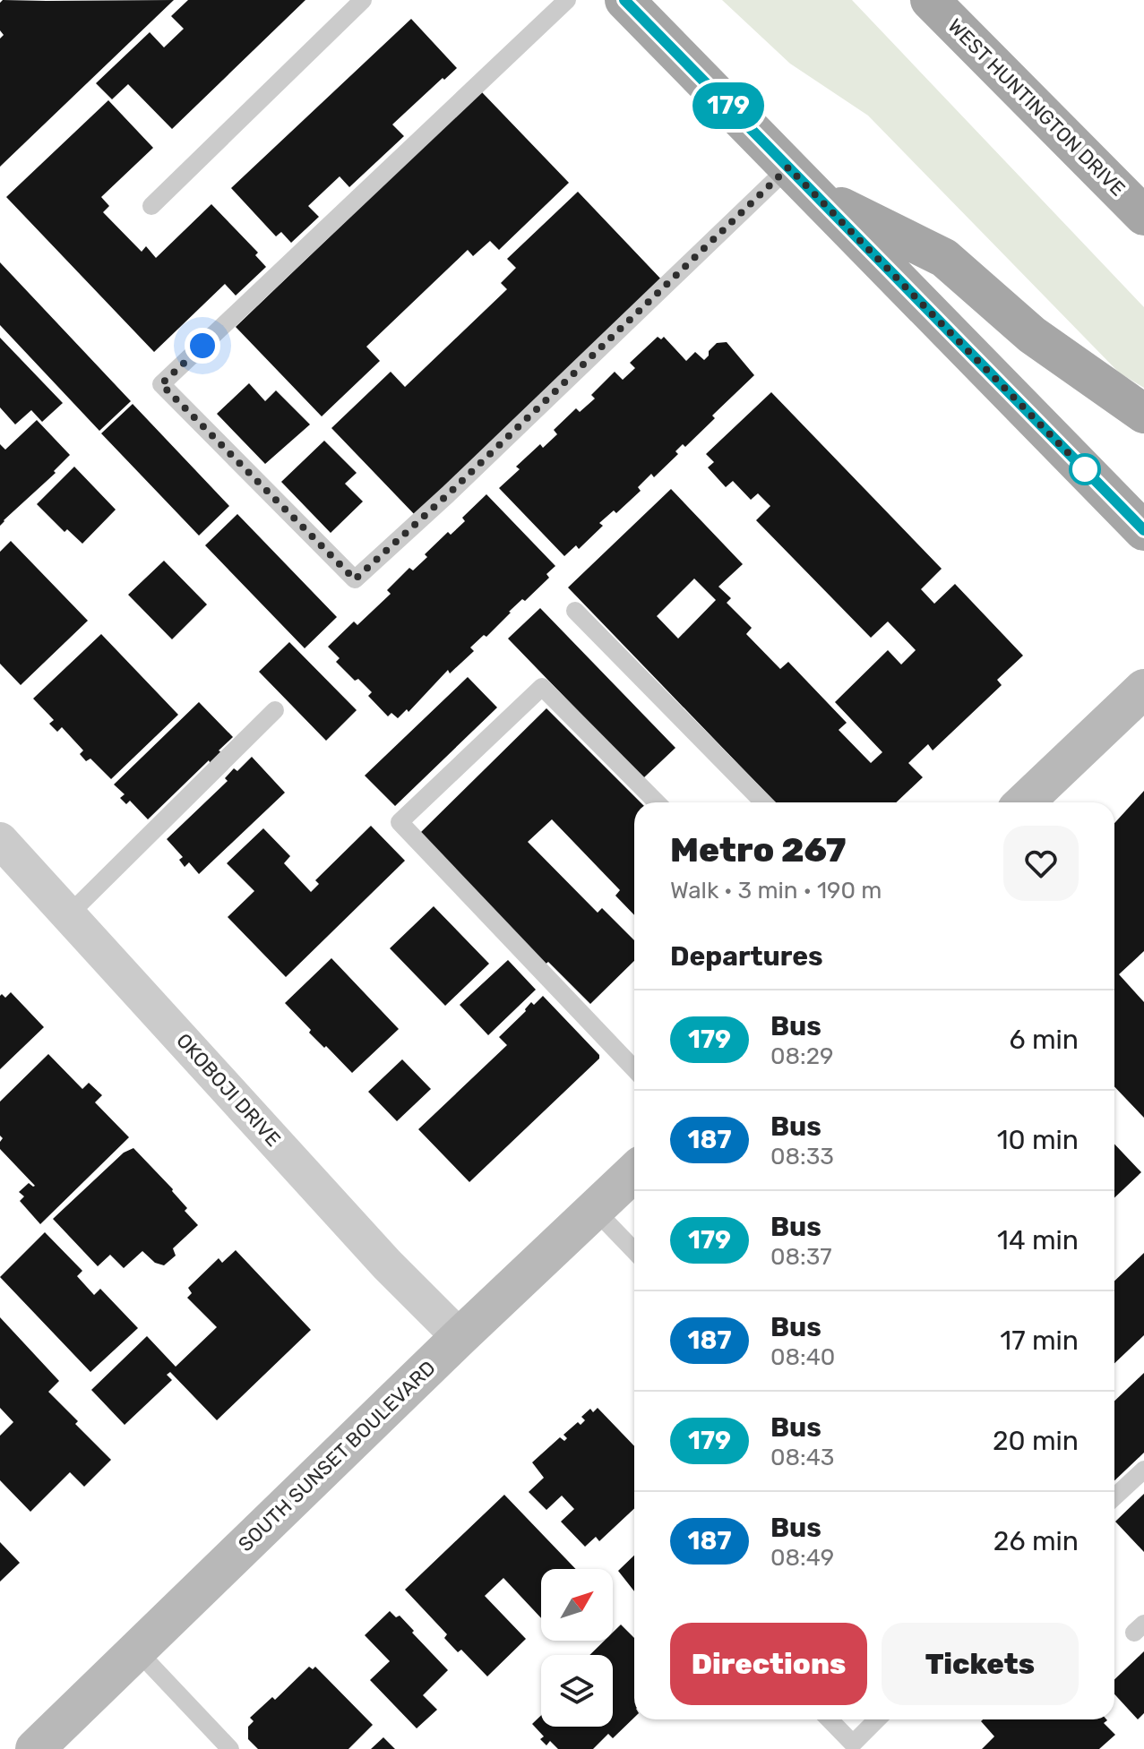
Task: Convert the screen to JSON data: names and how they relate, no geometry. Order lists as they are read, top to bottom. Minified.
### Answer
{"streets":{"main road":["WEST HUNTINGTON DRIVE","SOUTH SUNSET BOULEVARD"],"street":["OKOBOJI DRIVE"]},"crossings":[["OKOBOJI DRIVE","SOUTH SUNSET BOULEVARD"]],"lines":["bus line 179"],"north":"top right","page":{"on_map":"179","heading":[["Metro 267","Walk · 3 min · 190 m"],"Departures"],"list":[{"mark":"179","name":"Bus","note":"08:29","value":"6 min"},{"mark":"187","name":"Bus","note":"08:33","value":"10 min"},{"mark":"179","name":"Bus","note":"08:37","value":"14 min"},{"mark":"187","name":"Bus","note":"08:40","value":"17 min"},{"mark":"179","name":"Bus","note":"08:43","value":"20 min"},{"mark":"187","name":"Bus","note":"08:49","value":"26 min"}],"buttons":["Directions","Tickets"]}}
